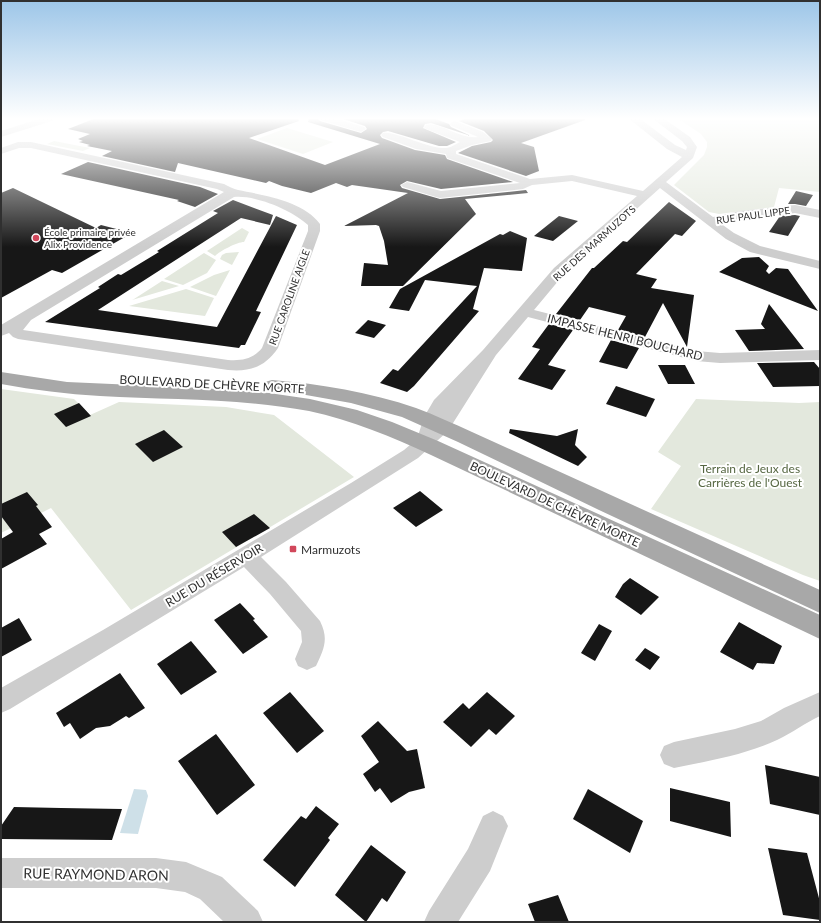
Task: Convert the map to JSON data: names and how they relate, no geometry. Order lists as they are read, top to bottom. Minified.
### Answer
{"streets":{"main road":["BOULEVARD DE CHÈVRE MORTE"],"street":["RUE PAUL LIPPE","RUE DES MARMUZOTS","RUE CAROLINE AIGLE","IMPASSE HENRI BOUCHARD","RUE DU RÉSERVOIR","RUE RAYMOND ARON"]},"crossings":[["RUE DES MARMUZOTS","IMPASSE HENRI BOUCHARD"],["RUE DES MARMUZOTS","BOULEVARD DE CHÈVRE MORTE"],["RUE DES MARMUZOTS","RUE DU RÉSERVOIR"],["BOULEVARD DE CHÈVRE MORTE","RUE DU RÉSERVOIR"]],"parks":["Terrain de Jeux des Carrières de l'Ouest"],"places":{"other":["École primaire privée Alix Providence"],"transit":["Marmuzots"]}}
